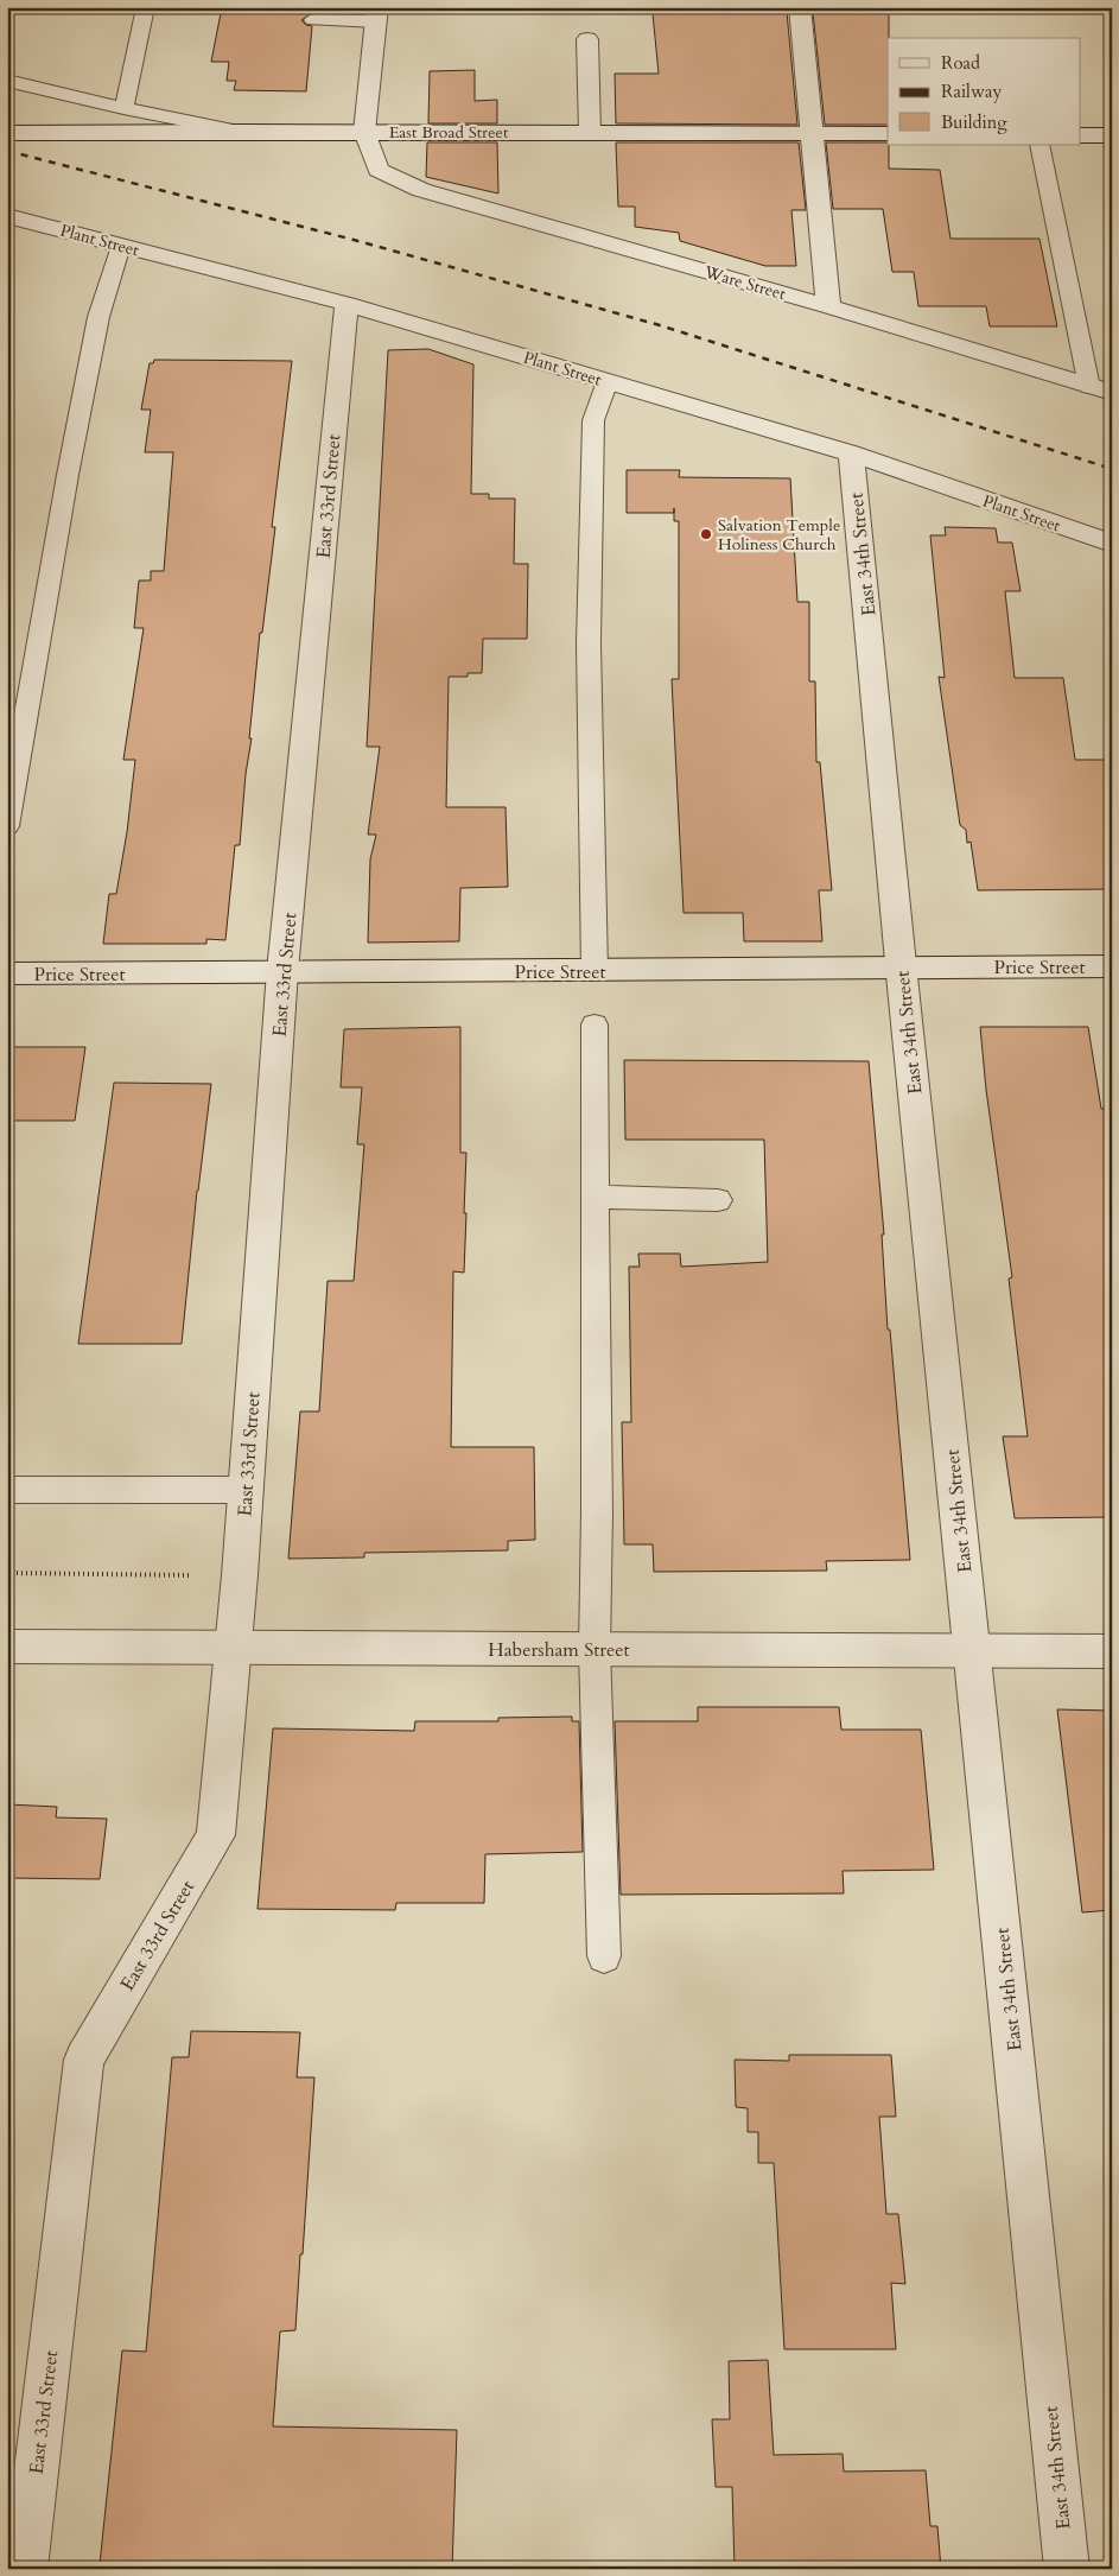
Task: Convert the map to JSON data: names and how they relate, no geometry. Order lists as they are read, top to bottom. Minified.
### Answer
{"streets":{"street":["East Broad Street","Plant Street","Ware Street","East 33rd Street","East 34th Street","Price Street","Habersham Street"]},"crossings":[["East Broad Street","Ware Street"],["Plant Street","East 33rd Street"],["Plant Street","East 34th Street"],["East 33rd Street","Price Street"],["East 33rd Street","Habersham Street"],["East 34th Street","Price Street"],["East 34th Street","Habersham Street"]],"places":["Salvation Temple Holiness Church"],"legend":["Road","Railway","Building"]}
